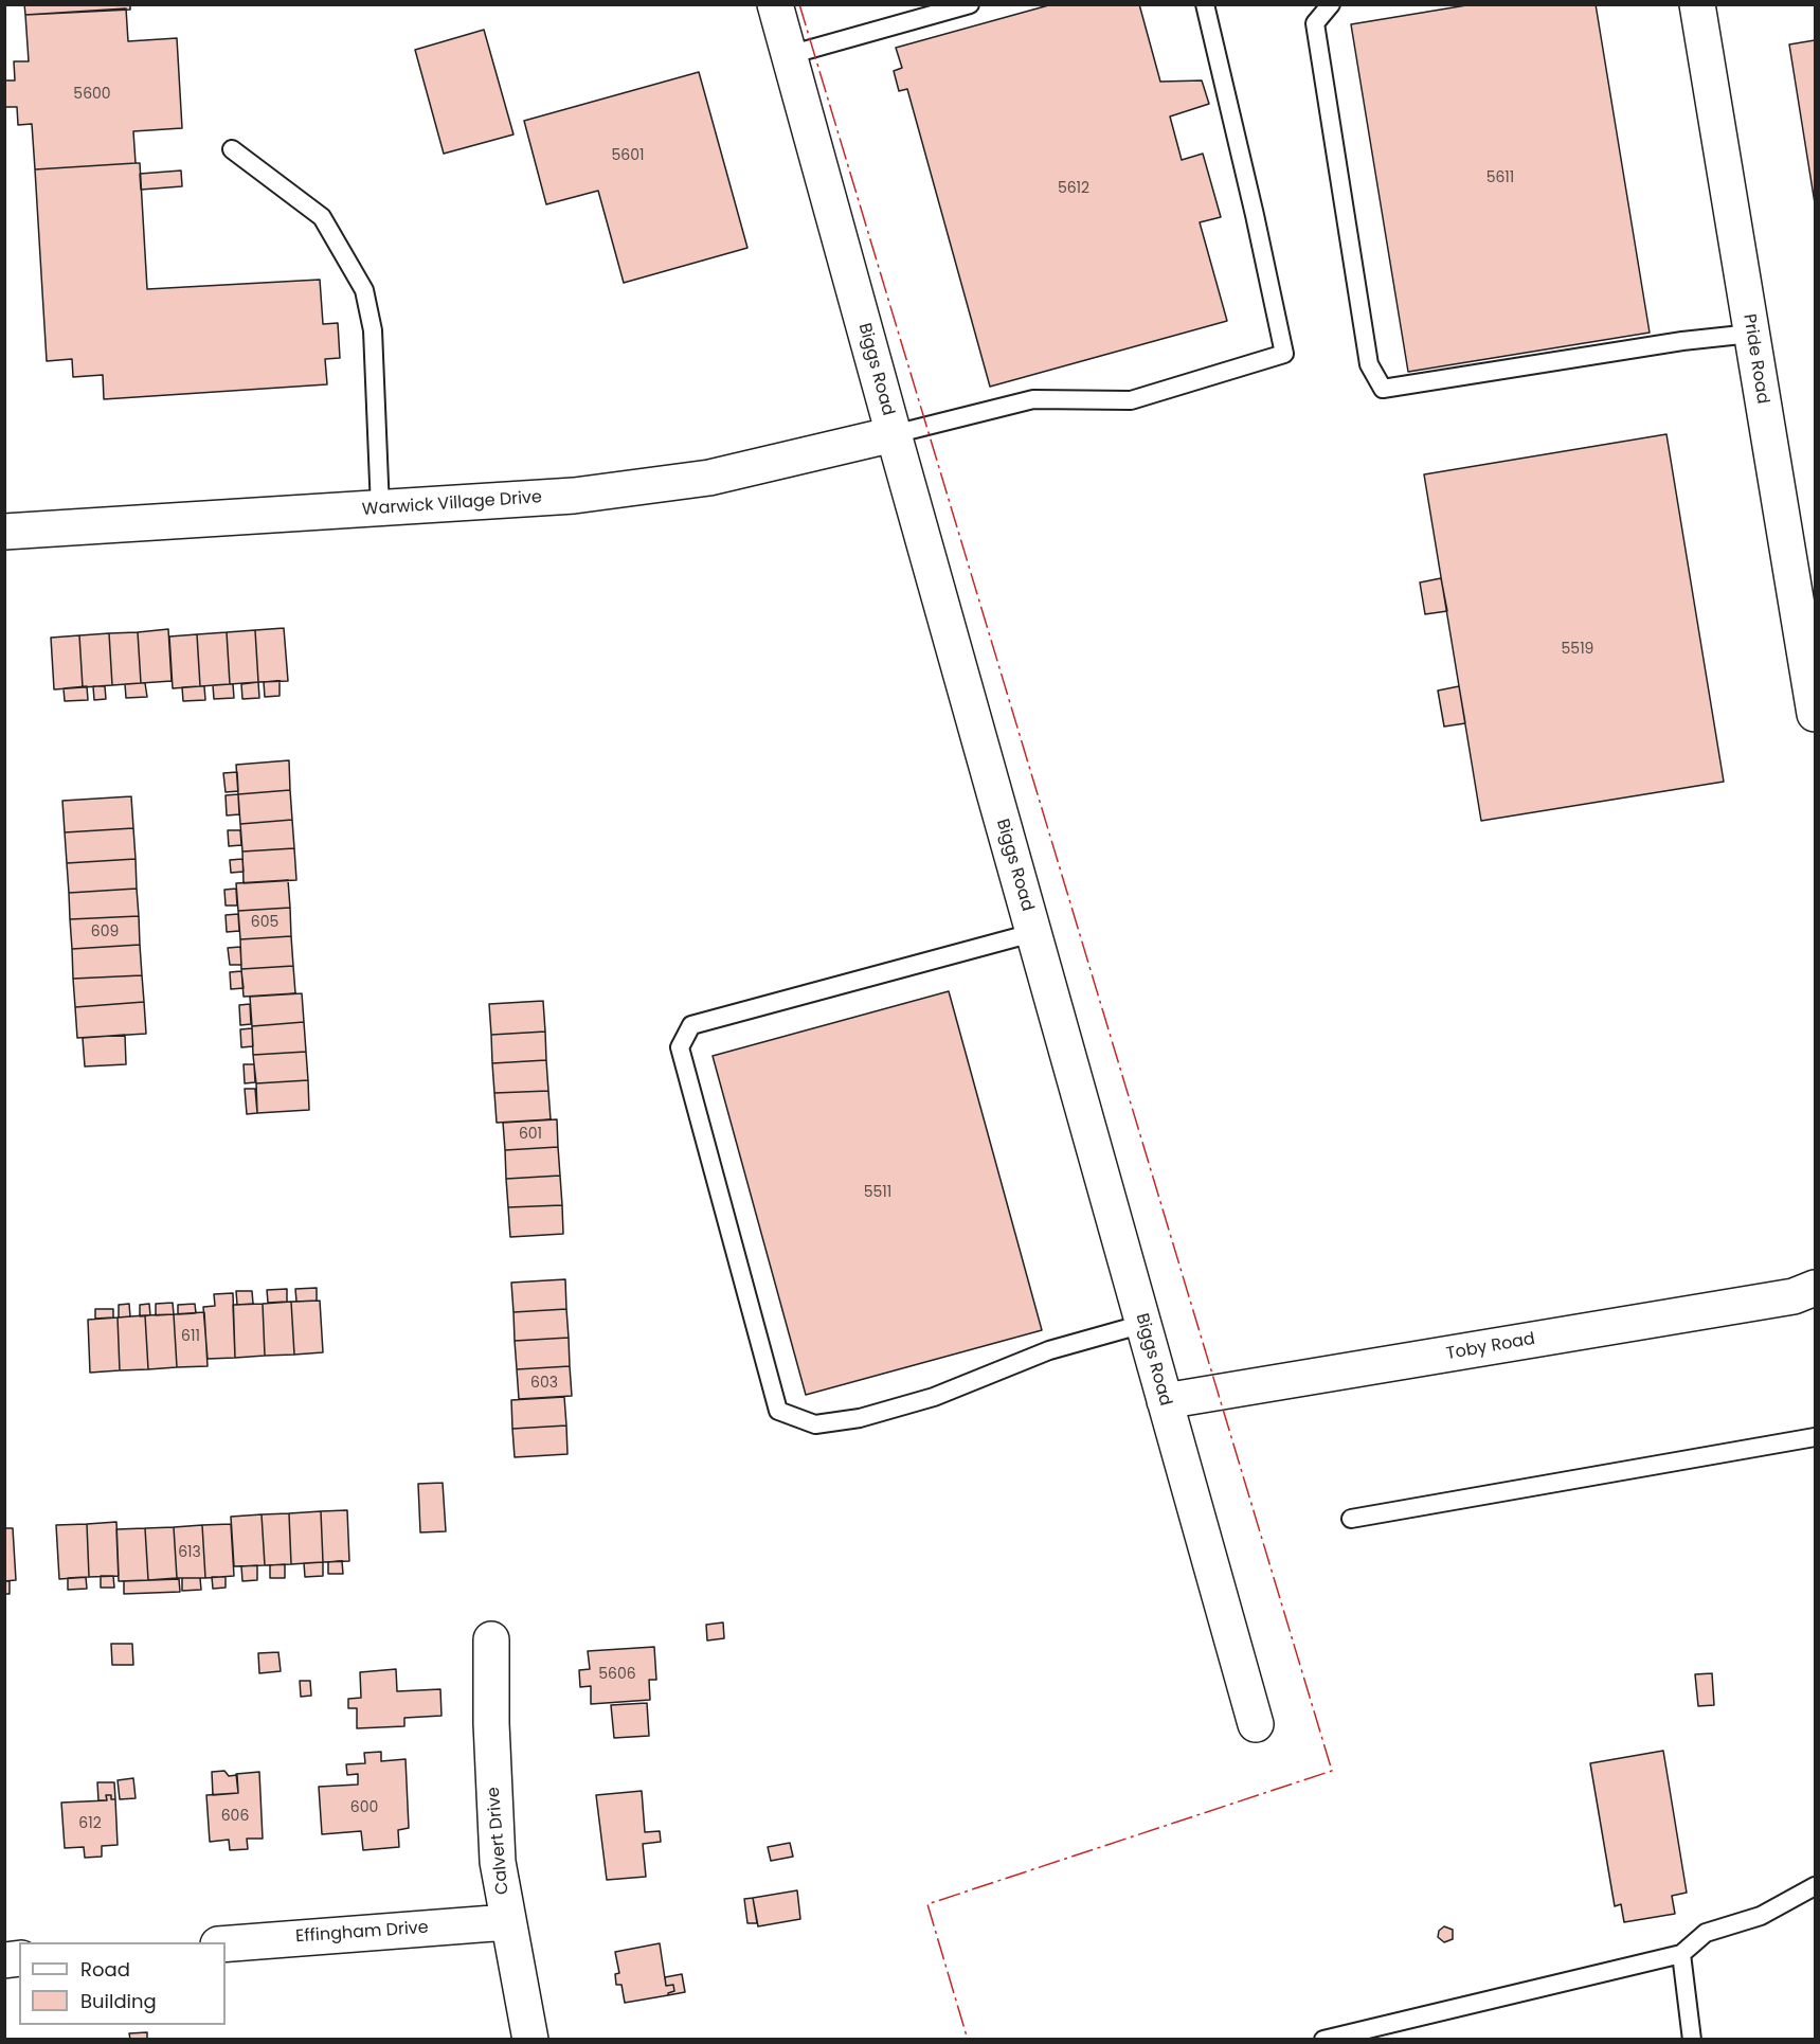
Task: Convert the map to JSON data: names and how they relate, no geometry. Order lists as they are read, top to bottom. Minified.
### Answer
{"streets":{"street":["Pride Road","Biggs Road","Warwick Village Drive","Toby Road","Calvert Drive","Effingham Drive"]},"crossings":[["Biggs Road","Warwick Village Drive"],["Biggs Road","Toby Road"],["Calvert Drive","Effingham Drive"]],"house_numbers":["5600","5601","5611","5612","5519","605","609","601","5511","611","603","613","5606","600","606","612"],"legend":["Road","Building"]}
